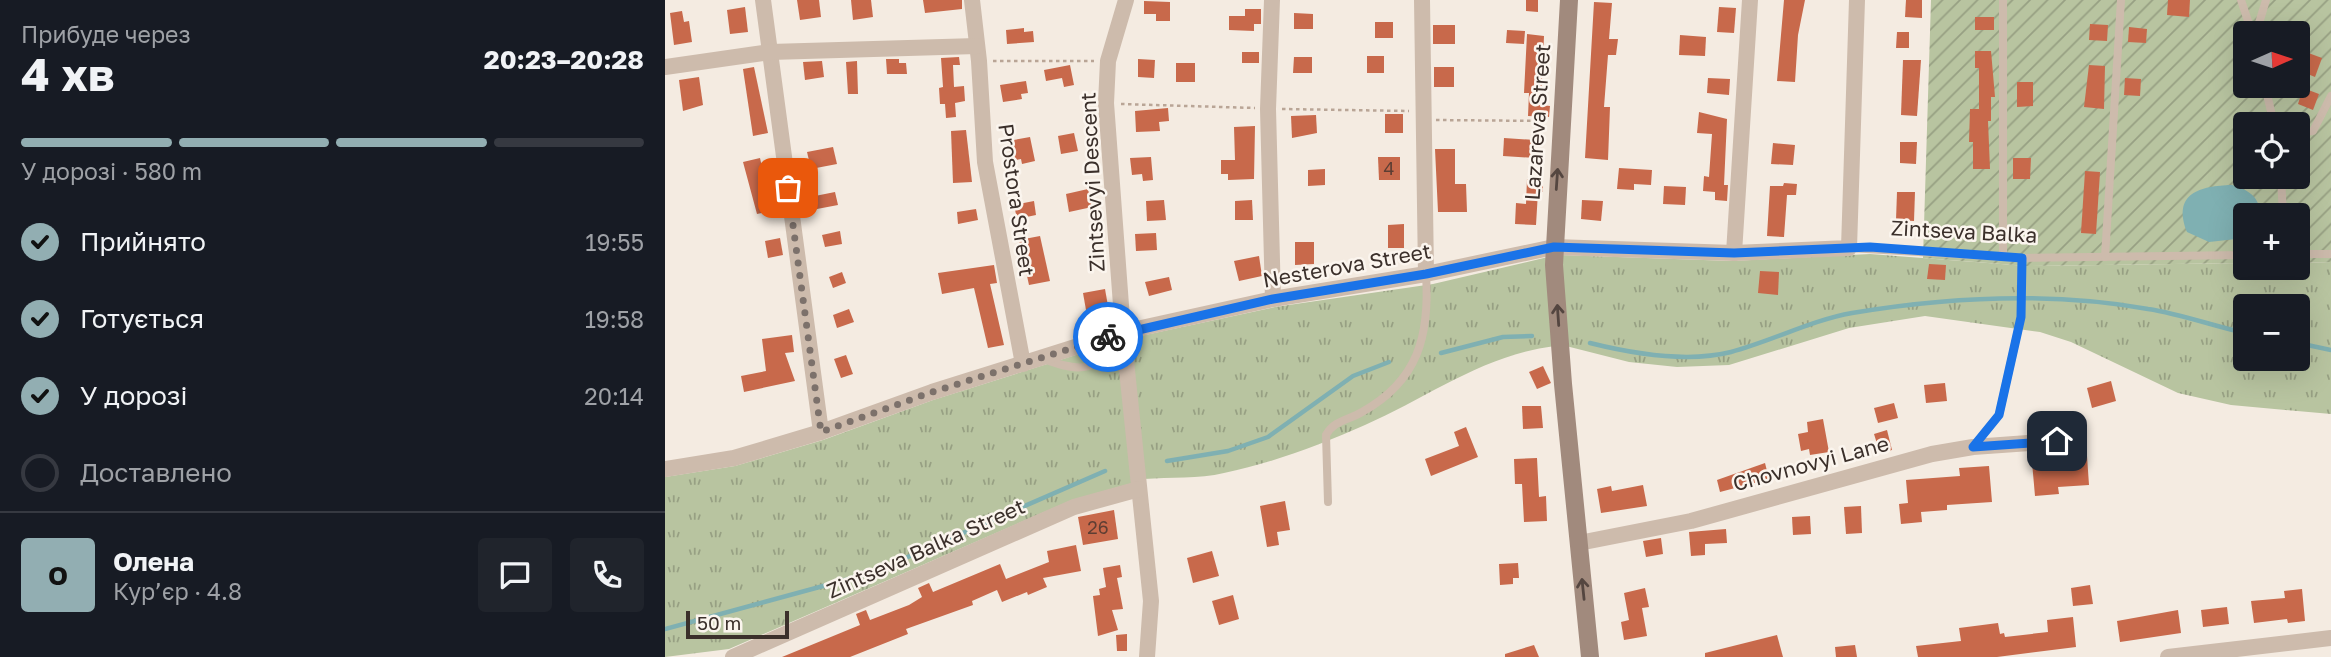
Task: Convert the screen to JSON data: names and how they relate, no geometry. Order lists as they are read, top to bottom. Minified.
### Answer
{"streets":{"street":["Lazareva Street","Zintsevyi Descent","Prostora Street","Zintseva Balka","Nesterova Street","Chovnovyi Lane","Zintseva Balka Street"]},"crossings":[["Lazareva Street","Zintseva Balka"],["Lazareva Street","Nesterova Street"],["Zintsevyi Descent","Nesterova Street"],["Zintsevyi Descent","Zintseva Balka Street"],["Prostora Street","Nesterova Street"],["Zintseva Balka","Nesterova Street"]],"house_numbers":["4","26"],"scale_bar":"50 m","north":"right","page":{"heading":["4 хв","Прибуде через","20:23–20:28"],"panel":["Олена","Кур’єр · 4.8"],"map_buttons":["+","−"],"bar":"У дорозі · 580 m","list":[["Прийнято","19:55"],["Готується","19:58"],["У дорозі","20:14"],"Доставлено"],"round":"О","scale":"50 m"}}
